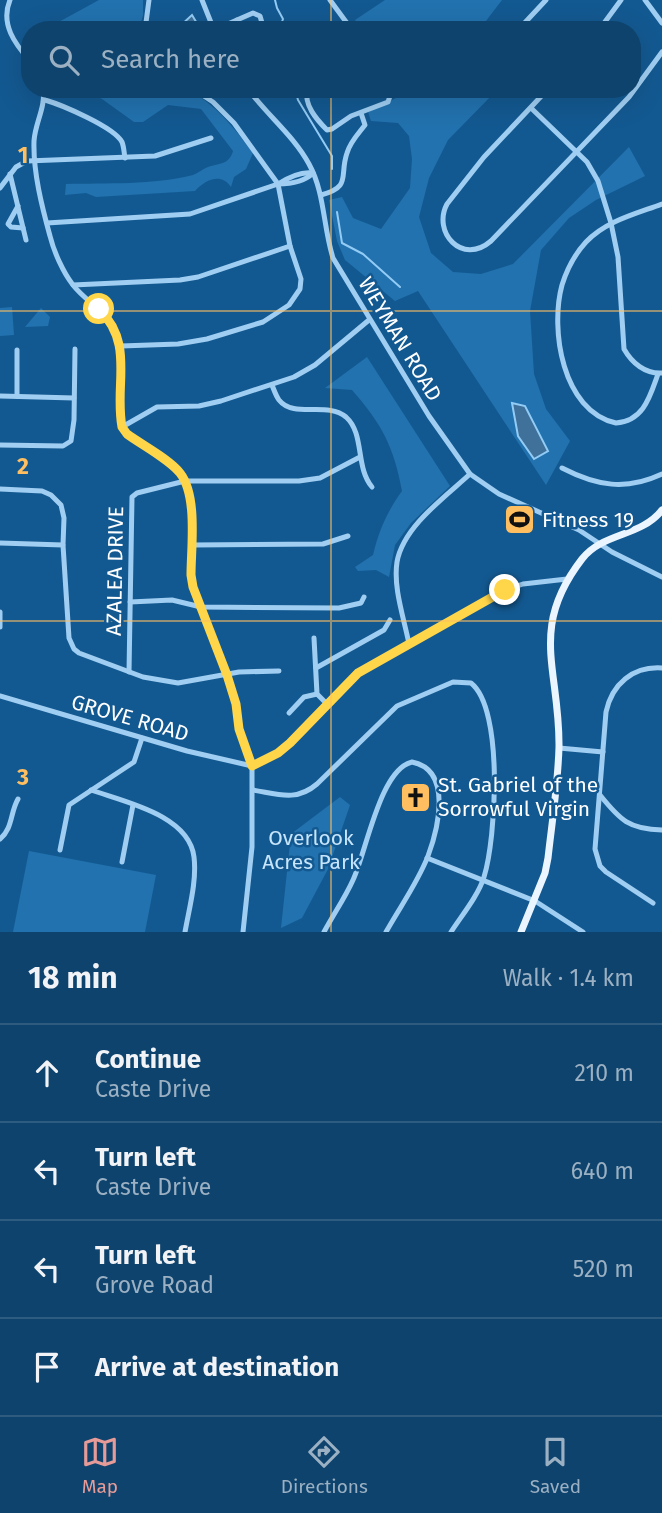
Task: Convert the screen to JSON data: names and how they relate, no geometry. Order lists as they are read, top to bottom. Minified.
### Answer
{"streets":{"street":["WEYMAN ROAD","AZALEA DRIVE","GROVE ROAD"]},"parks":["Overlook Acres Park"],"places":{"sports":["Fitness 19"],"church":["St. Gabriel of the Sorrowful Virgin"]},"page":{"search":"Search here","heading":["18 min","Walk · 1.4 km"],"list":[["Continue","Caste Drive","210 m"],["Turn left","Caste Drive","640 m"],["Turn left","Grove Road","520 m"],"Arrive at destination"],"nav":["Map","Directions","Saved"]},"grid":{"rows":["1","2","3"]}}
